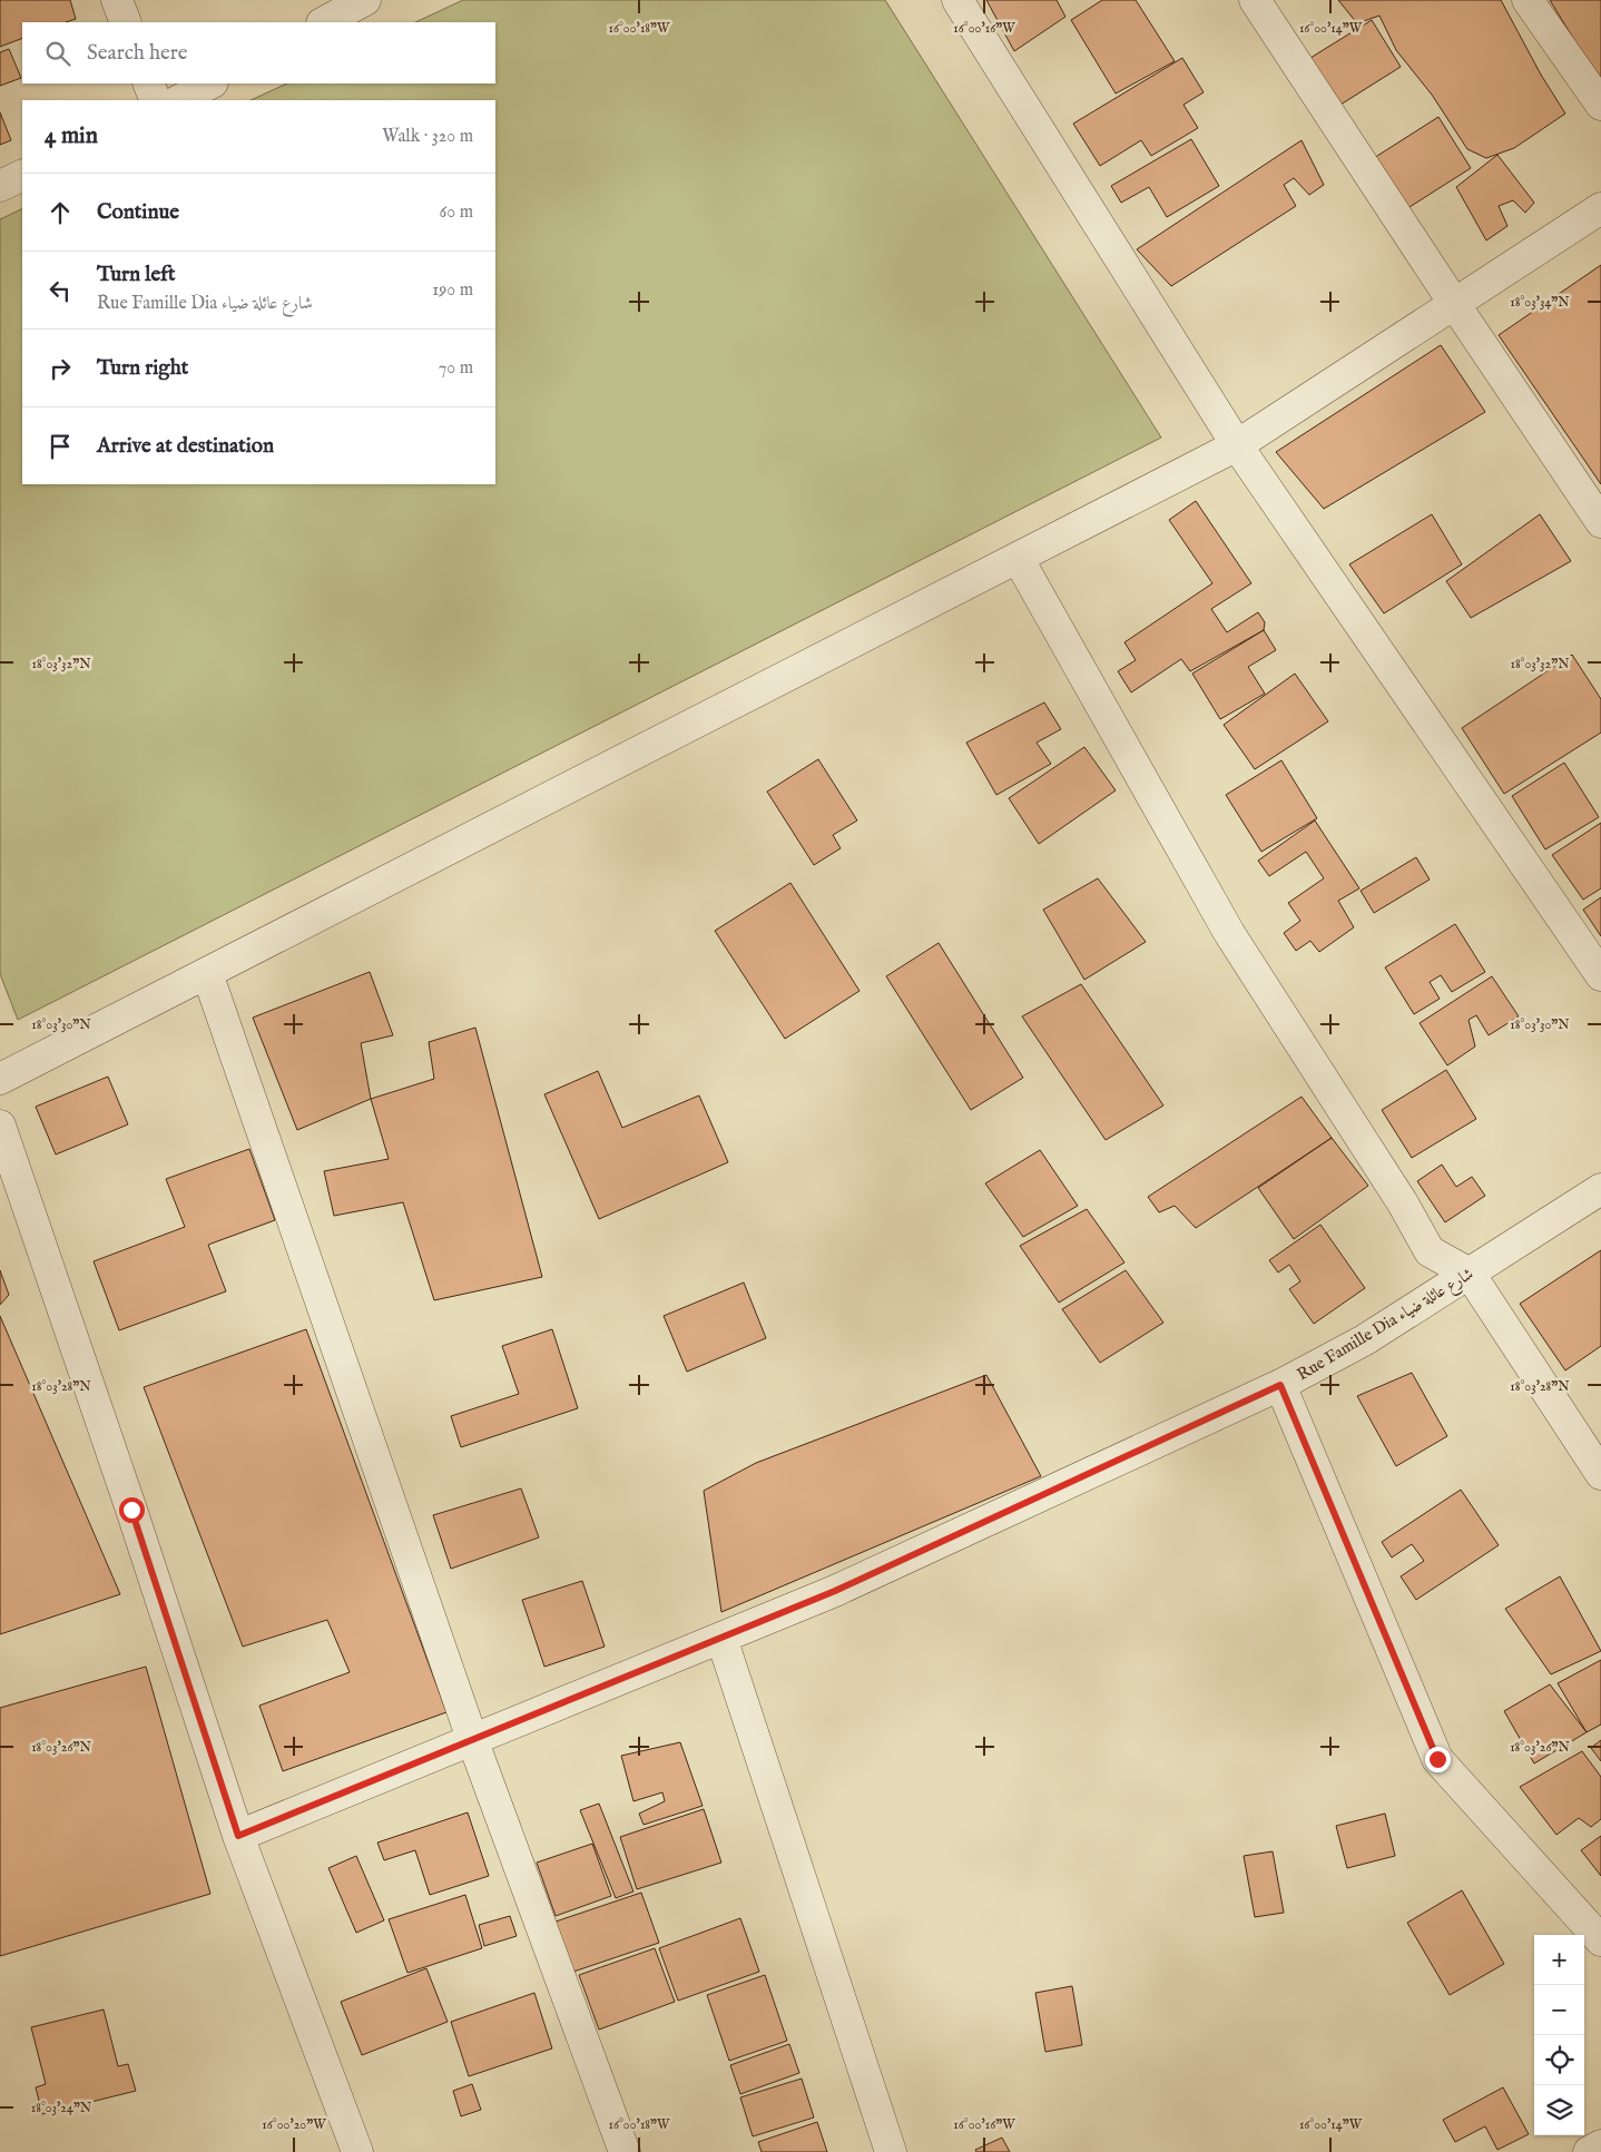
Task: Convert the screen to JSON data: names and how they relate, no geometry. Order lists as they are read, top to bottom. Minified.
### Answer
{"streets":{"street":["Rue Famille Dia شارع عائلة ضياء"]},"page":{"search":"Search here","heading":["4 min","Walk · 320 m"],"list":[["Continue","60 m"],["Turn left","Rue Famille Dia شارع عائلة ضياء","190 m"],["Turn right","70 m"],"Arrive at destination"],"map_buttons":["+","−"]},"coordinates":["16°00'18\"W","16°00'16\"W","16°00'14\"W","18°03'34\"N","18°03'32\"N","18°03'30\"N","18°03'28\"N","18°03'26\"N","18°03'24\"N","16°00'20\"W"]}
